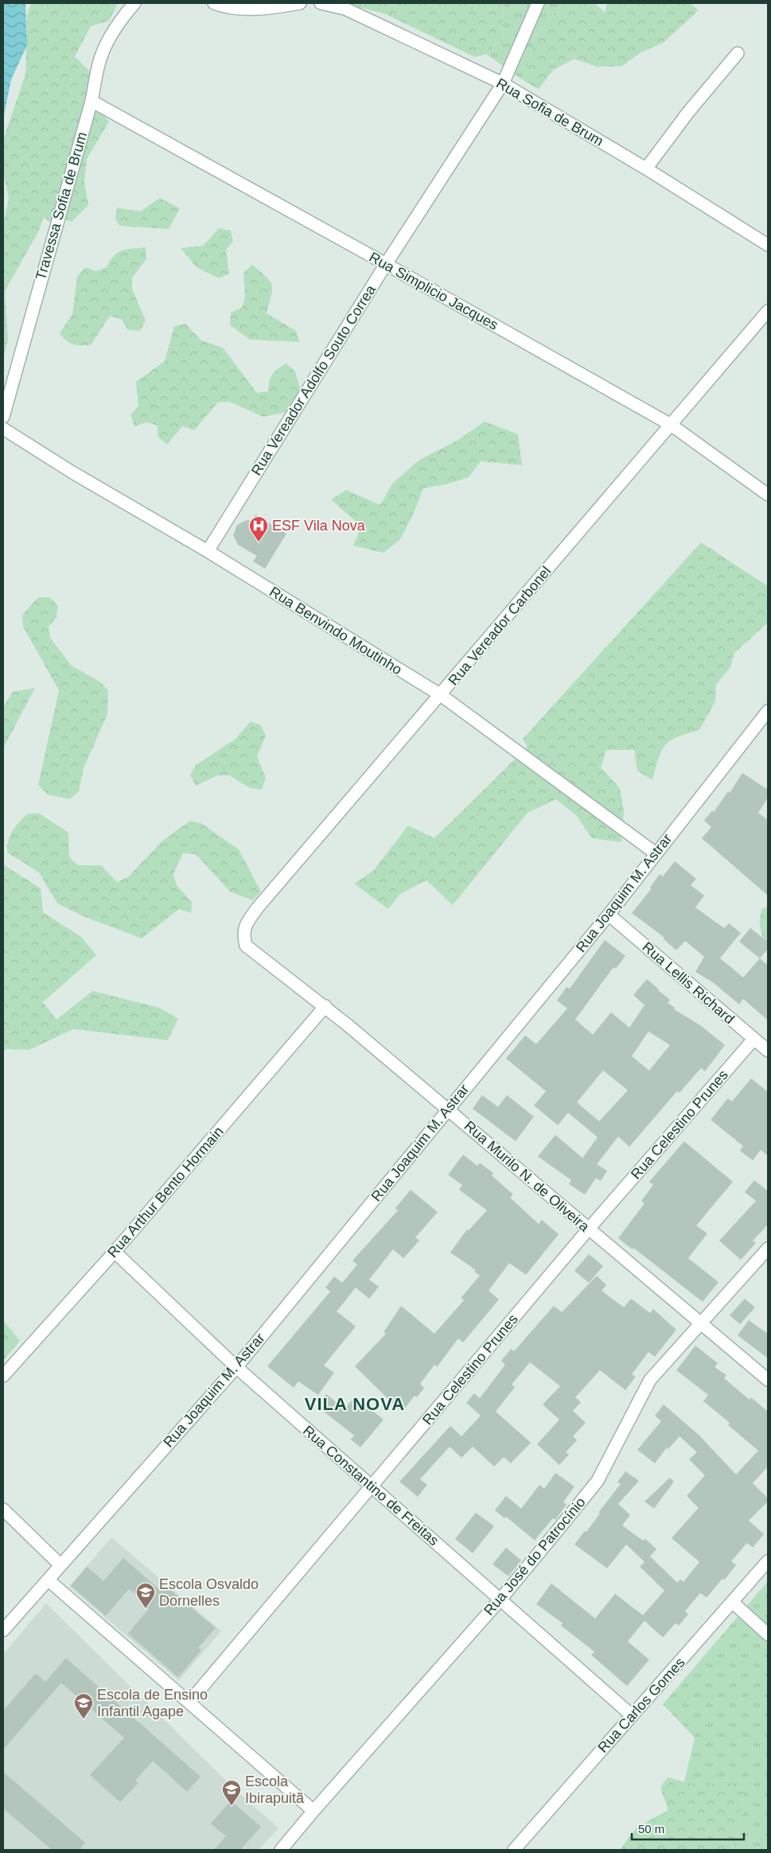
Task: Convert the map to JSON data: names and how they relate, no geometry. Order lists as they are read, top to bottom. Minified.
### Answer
{"streets":{"street":["Rua Sofia de Brum","Travessa Sofia de Brum","Rua Simplicio Jacques","Rua Vereador Adolfo Souto Correa","Rua Vereador Carbonel","Rua Benvindo Moutinho","Rua Joaquim M. Astrar","Rua Lellis Richard","Rua Celestino Prunes","Rua Murilo N. de Oliveira","Rua Arthur Bento Hormain","Rua Constantino de Freitas","Rua José do Patrocínio","Rua Carlos Gomes"]},"crossings":[["Rua Sofia de Brum","Rua Vereador Adolfo Souto Correa"],["Travessa Sofia de Brum","Rua Simplicio Jacques"],["Rua Simplicio Jacques","Rua Vereador Adolfo Souto Correa"],["Rua Simplicio Jacques","Rua Vereador Carbonel"],["Rua Vereador Adolfo Souto Correa","Rua Benvindo Moutinho"],["Rua Vereador Carbonel","Rua Benvindo Moutinho"],["Rua Vereador Carbonel","Rua Murilo N. de Oliveira"],["Rua Benvindo Moutinho","Rua Joaquim M. Astrar"],["Rua Joaquim M. Astrar","Rua Lellis Richard"],["Rua Joaquim M. Astrar","Rua Murilo N. de Oliveira"],["Rua Joaquim M. Astrar","Rua Constantino de Freitas"],["Rua Lellis Richard","Rua Celestino Prunes"],["Rua Celestino Prunes","Rua Murilo N. de Oliveira"],["Rua Celestino Prunes","Rua Constantino de Freitas"],["Rua Murilo N. de Oliveira","Rua Arthur Bento Hormain"],["Rua Murilo N. de Oliveira","Rua José do Patrocínio"],["Rua Arthur Bento Hormain","Rua Constantino de Freitas"],["Rua Constantino de Freitas","Rua José do Patrocínio"],["Rua Constantino de Freitas","Rua Carlos Gomes"]],"districts":["VILA NOVA"],"places":{"hospital":["ESF Vila Nova"],"school or university":["Escola Osvaldo Dornelles","Escola de Ensino Infantil Agape","Escola Ibirapuitã"]},"scale_bar":"50 m"}
